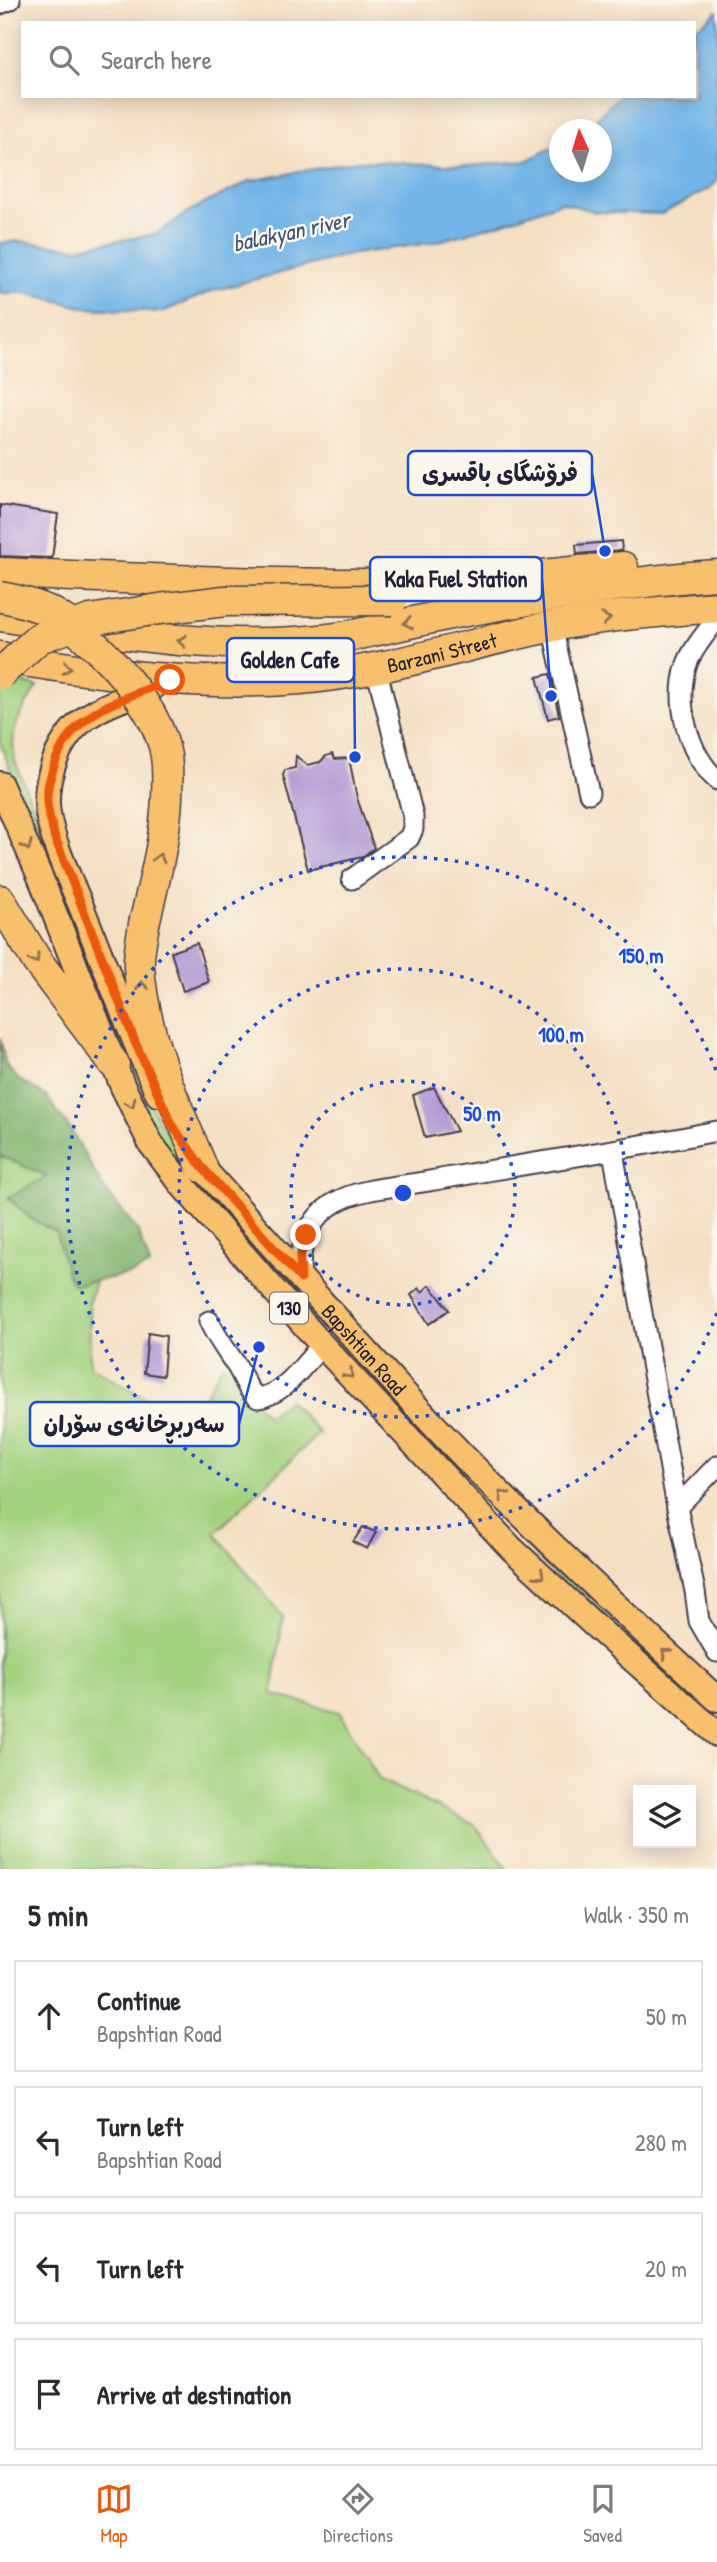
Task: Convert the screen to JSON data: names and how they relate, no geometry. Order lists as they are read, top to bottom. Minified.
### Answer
{"streets":{"highway":["Barzani Street"],"main road":["130","Bapshtian Road"]},"crossings":[["Barzani Street","Bapshtian Road"]],"water":["balakyan river"],"places":["فرۆشگای باقسری","Kaka Fuel Station","Golden Cafe","سەربڕخانەی سۆران"],"north":"top","page":{"search":"Search here","heading":["5 min","Walk · 350 m"],"list":[["Continue","Bapshtian Road","50 m"],["Turn left","Bapshtian Road","280 m"],["Turn left","20 m"],"Arrive at destination"],"nav":["Map","Directions","Saved"]},"rings":["150 m","100 m","50 m"]}
